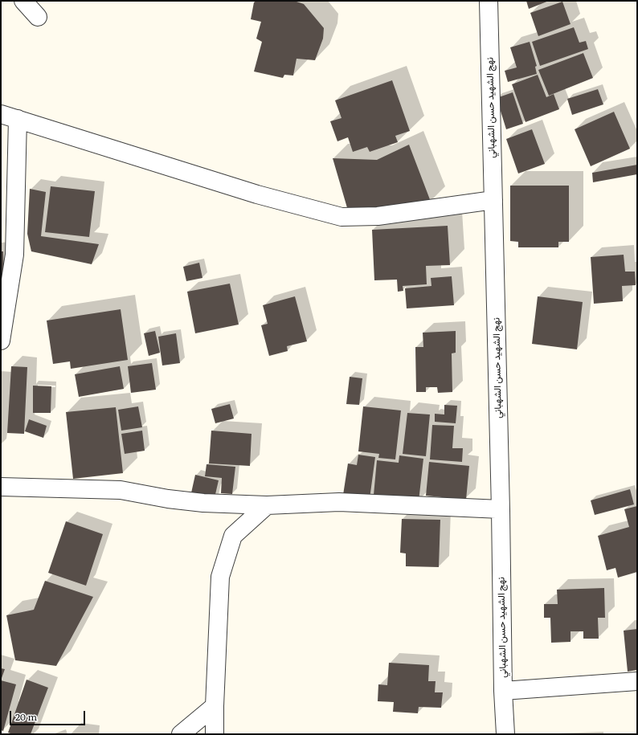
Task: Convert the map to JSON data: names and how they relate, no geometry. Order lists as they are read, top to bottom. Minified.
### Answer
{"streets":{"street":["نهج الشهيد حسن الشهباني"]},"scale_bar":"20 m"}
